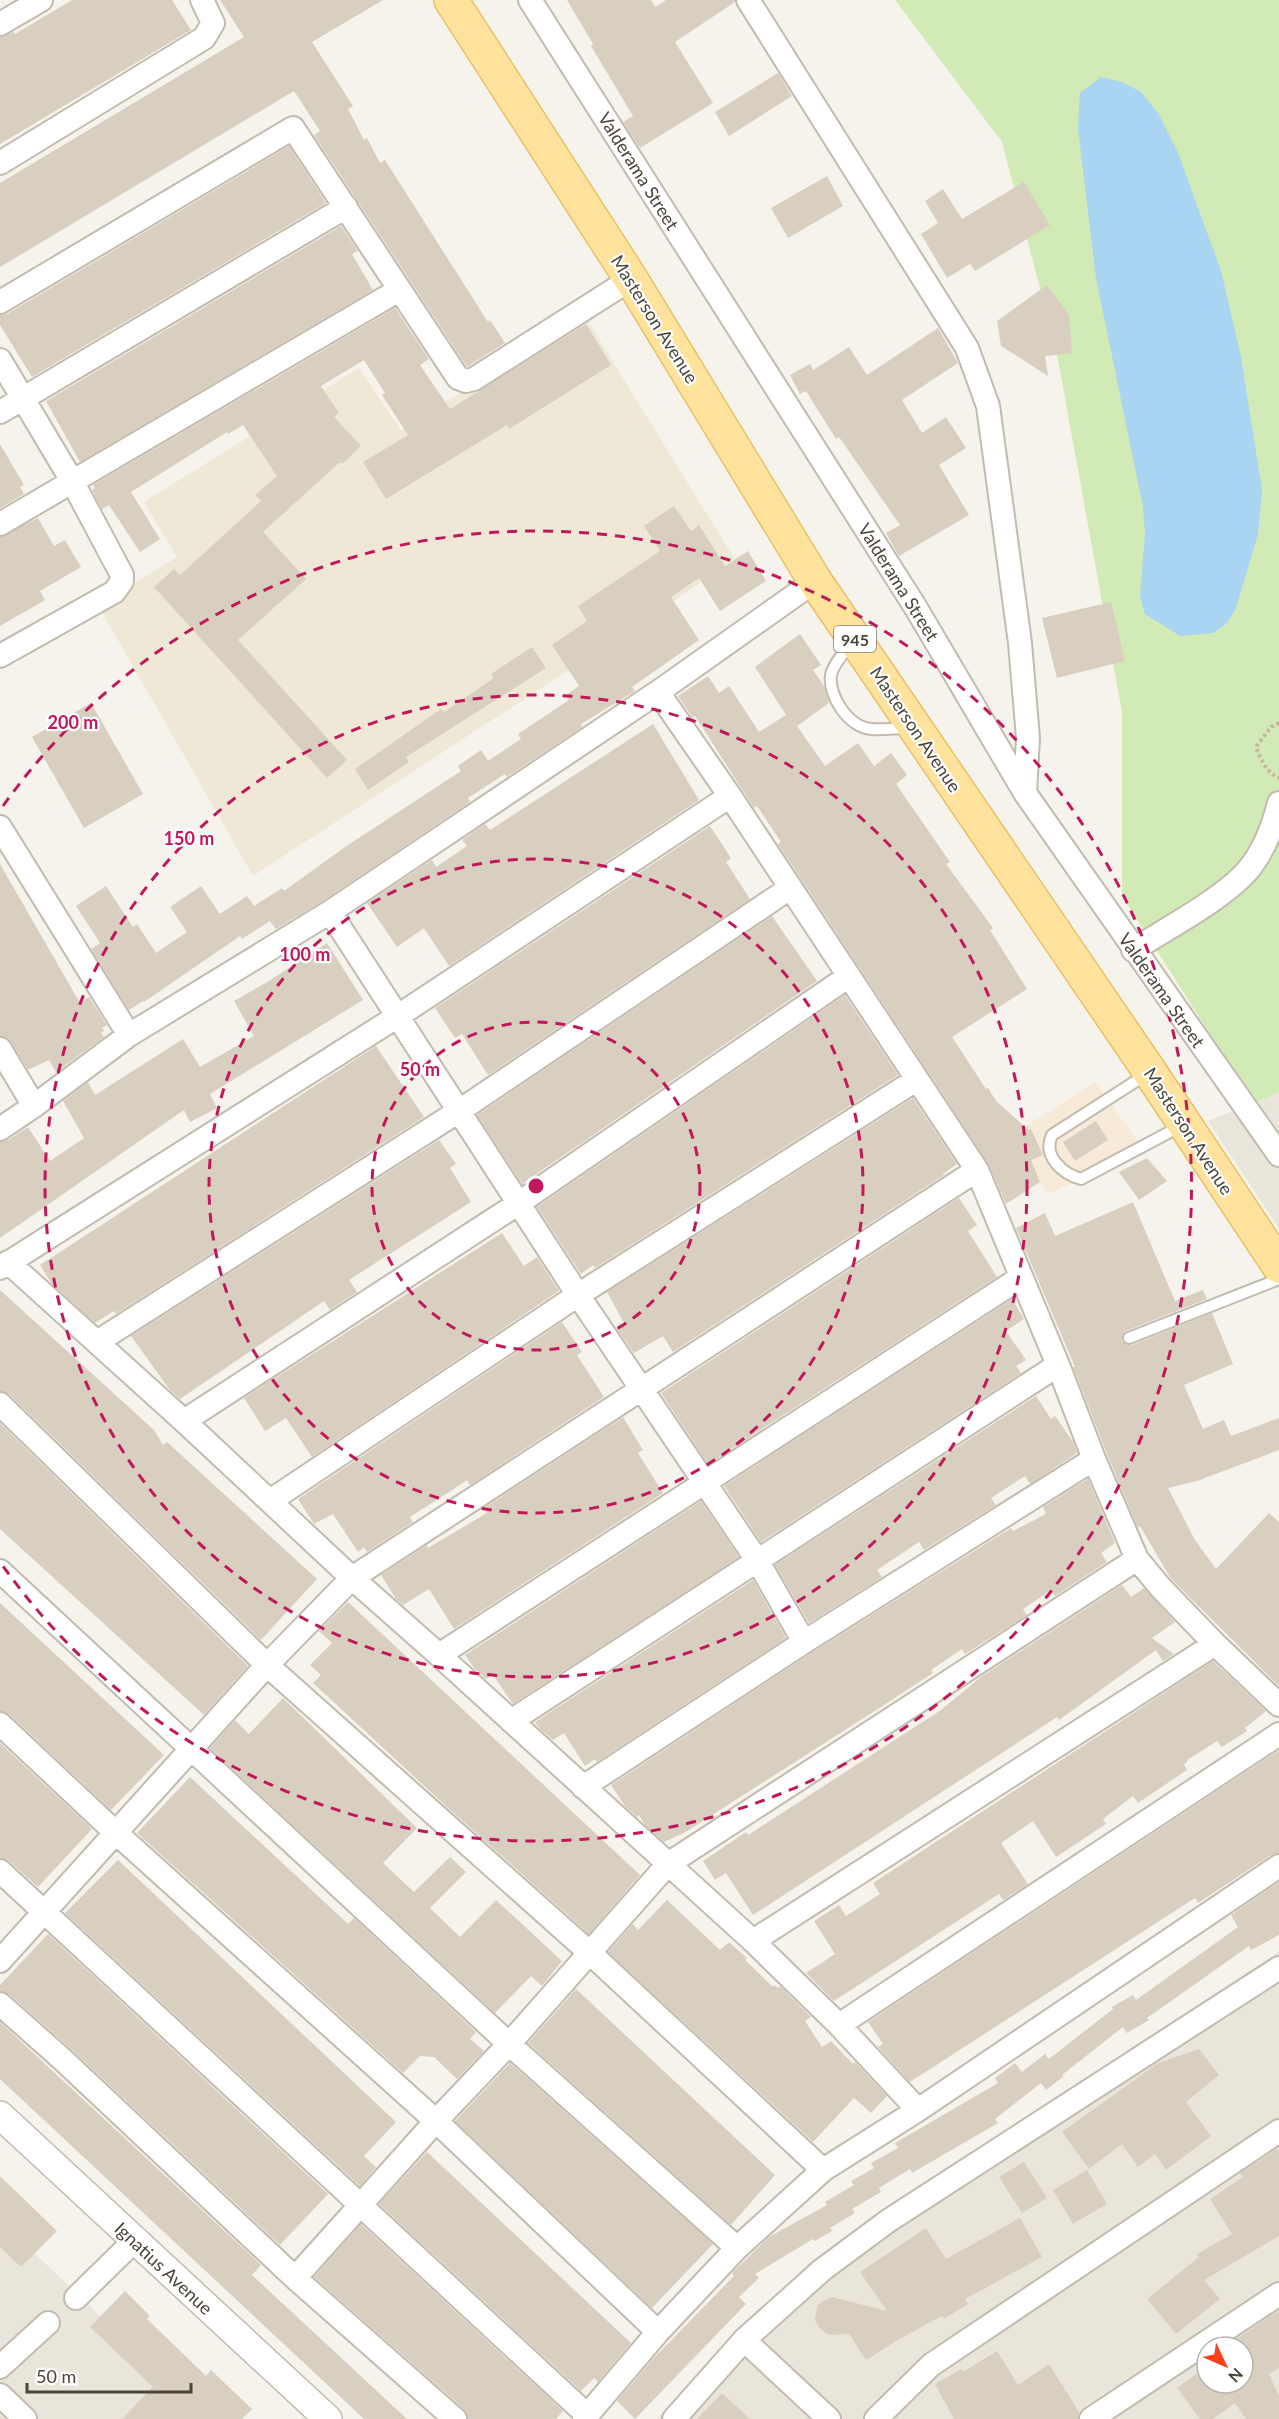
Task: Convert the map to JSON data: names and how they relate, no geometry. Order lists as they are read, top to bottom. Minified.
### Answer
{"streets":{"main road":["Masterson Avenue","945"],"street":["Valderama Street","Ignatius Avenue"]},"scale_bar":"50 m","north":"bottom right","rings":["200 m","150 m","100 m","50 m"]}
